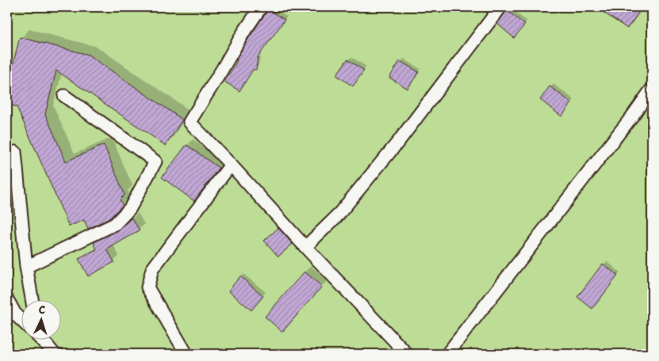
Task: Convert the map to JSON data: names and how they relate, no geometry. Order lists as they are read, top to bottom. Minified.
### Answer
{"north":"top"}
